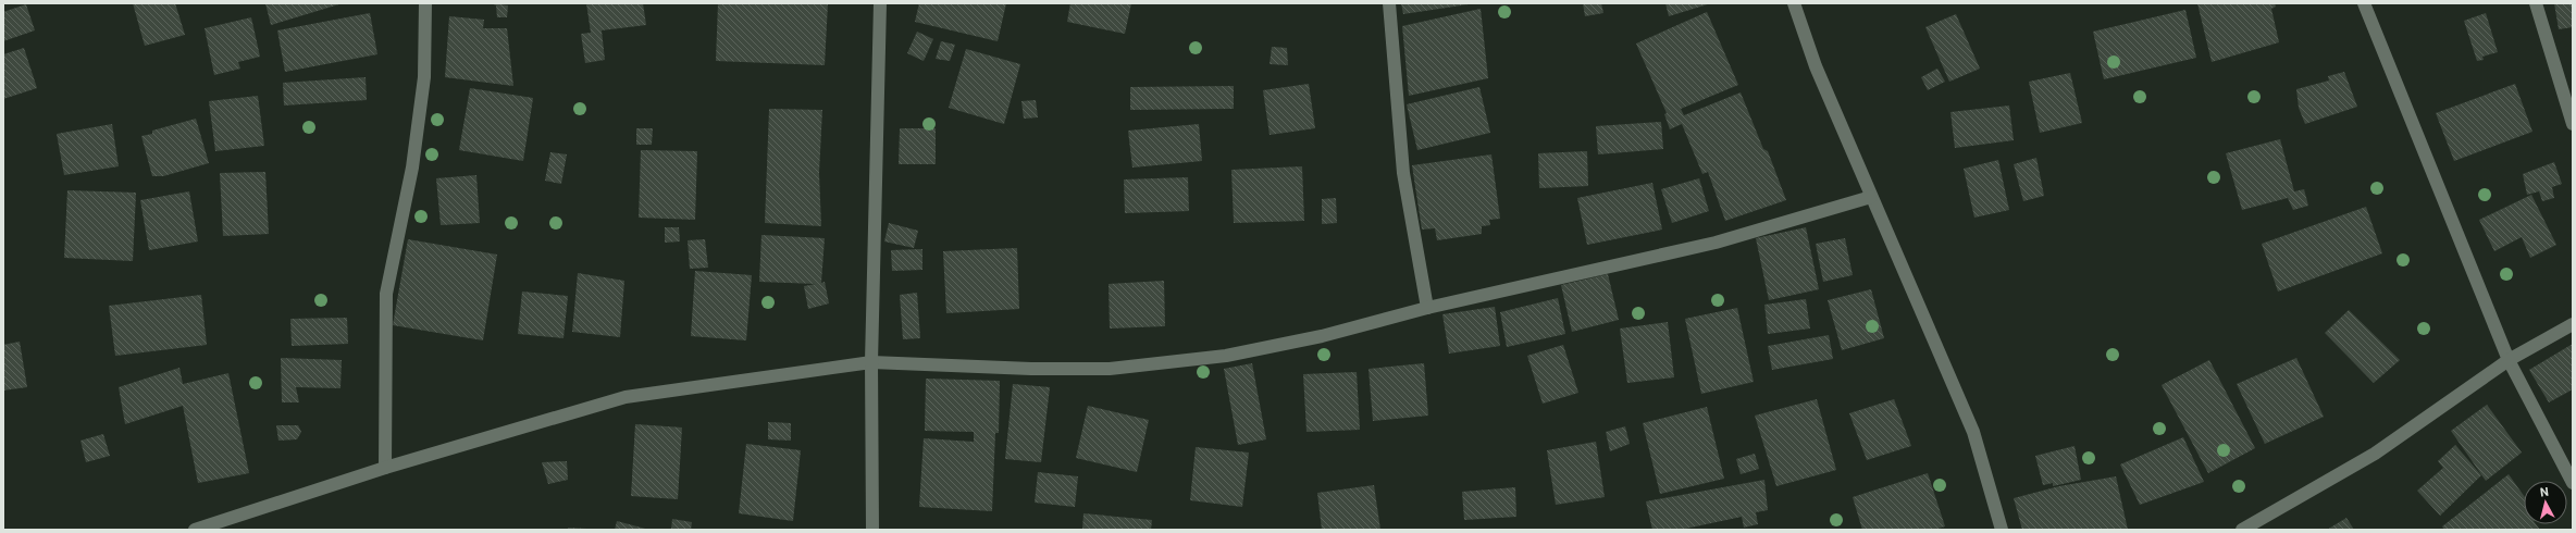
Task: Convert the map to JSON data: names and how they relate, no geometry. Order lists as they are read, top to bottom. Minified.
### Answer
{"north":"top"}
